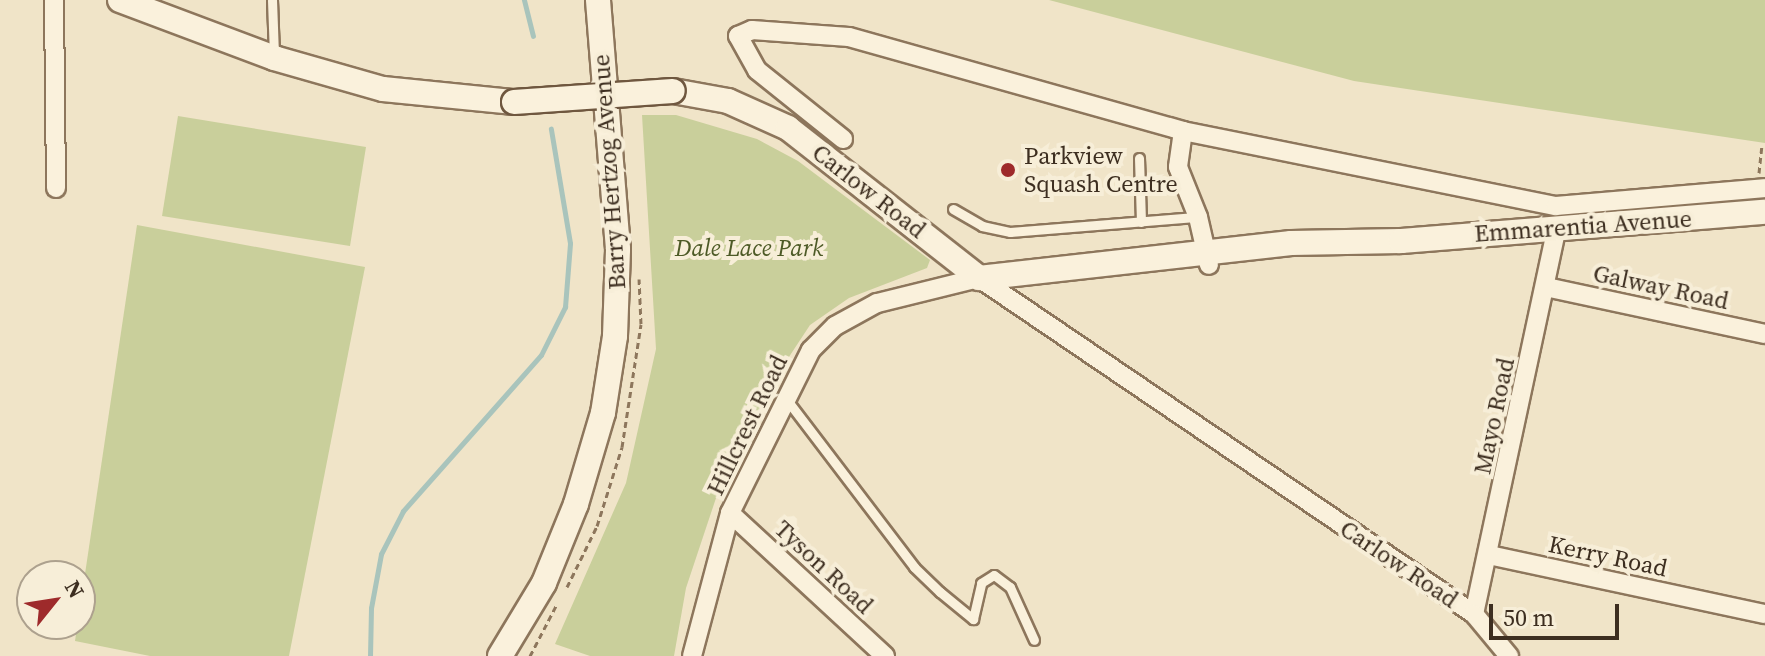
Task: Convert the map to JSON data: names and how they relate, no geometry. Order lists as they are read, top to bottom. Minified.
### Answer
{"streets":{"street":["Barry Hertzog Avenue","Carlow Road","Emmarentia Avenue","Galway Road","Mayo Road","Hillcrest Road","Kerry Road","Tyson Road"]},"crossings":[["Carlow Road","Emmarentia Avenue"],["Carlow Road","Mayo Road"],["Carlow Road","Hillcrest Road"],["Emmarentia Avenue","Mayo Road"],["Emmarentia Avenue","Hillcrest Road"],["Galway Road","Mayo Road"],["Mayo Road","Kerry Road"],["Hillcrest Road","Tyson Road"]],"parks":["Dale Lace Park"],"places":["Parkview Squash Centre"],"scale_bar":"50 m","north":"top right"}
